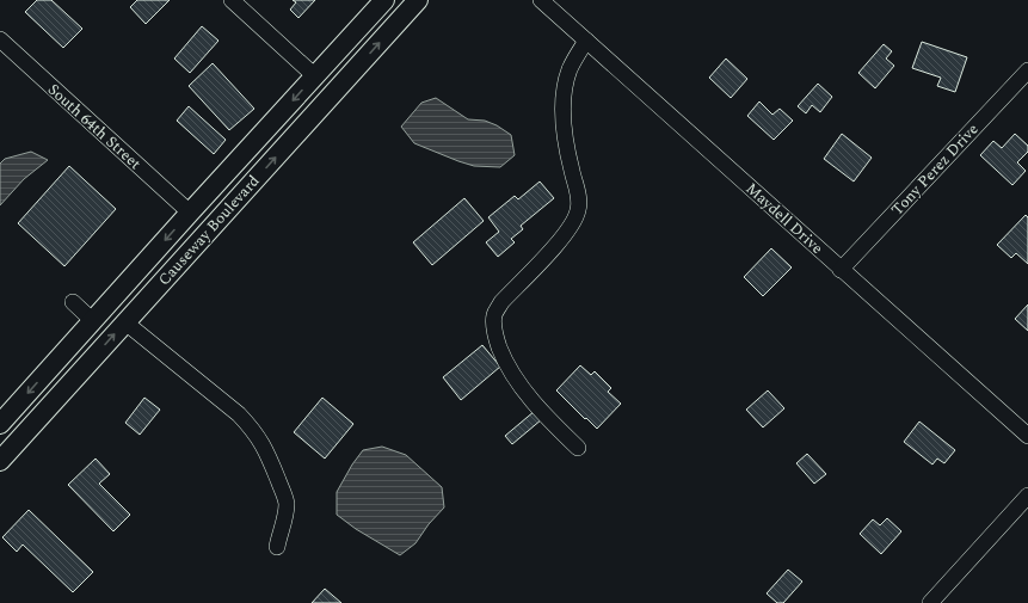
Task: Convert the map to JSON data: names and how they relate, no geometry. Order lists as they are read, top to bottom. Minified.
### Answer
{"streets":{"main road":["Causeway Boulevard"],"street":["South 64th Street","Tony Perez Drive","Maydell Drive"]},"crossings":[["South 64th Street","Causeway Boulevard"],["Tony Perez Drive","Maydell Drive"]]}
